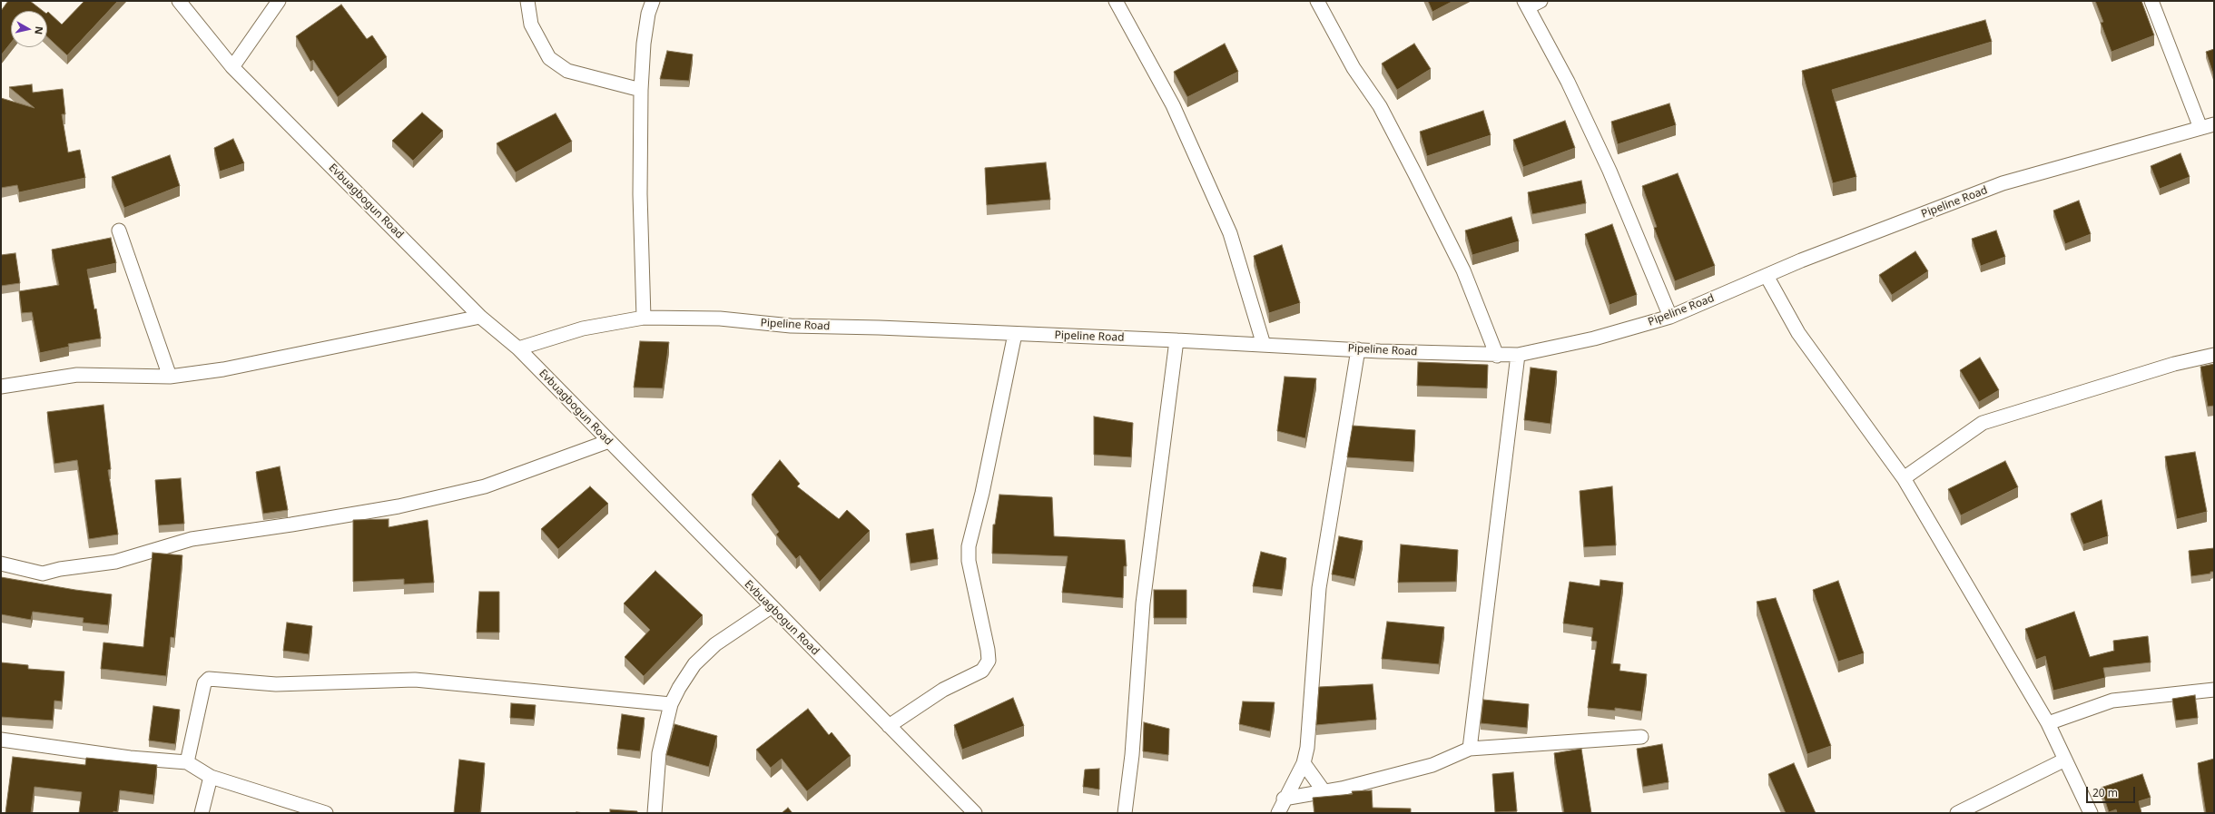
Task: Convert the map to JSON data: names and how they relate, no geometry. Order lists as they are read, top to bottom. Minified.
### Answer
{"streets":{"street":["Evbuagbogun Road","Pipeline Road"]},"crossings":[["Evbuagbogun Road","Pipeline Road"]],"scale_bar":"20 m","north":"right"}
